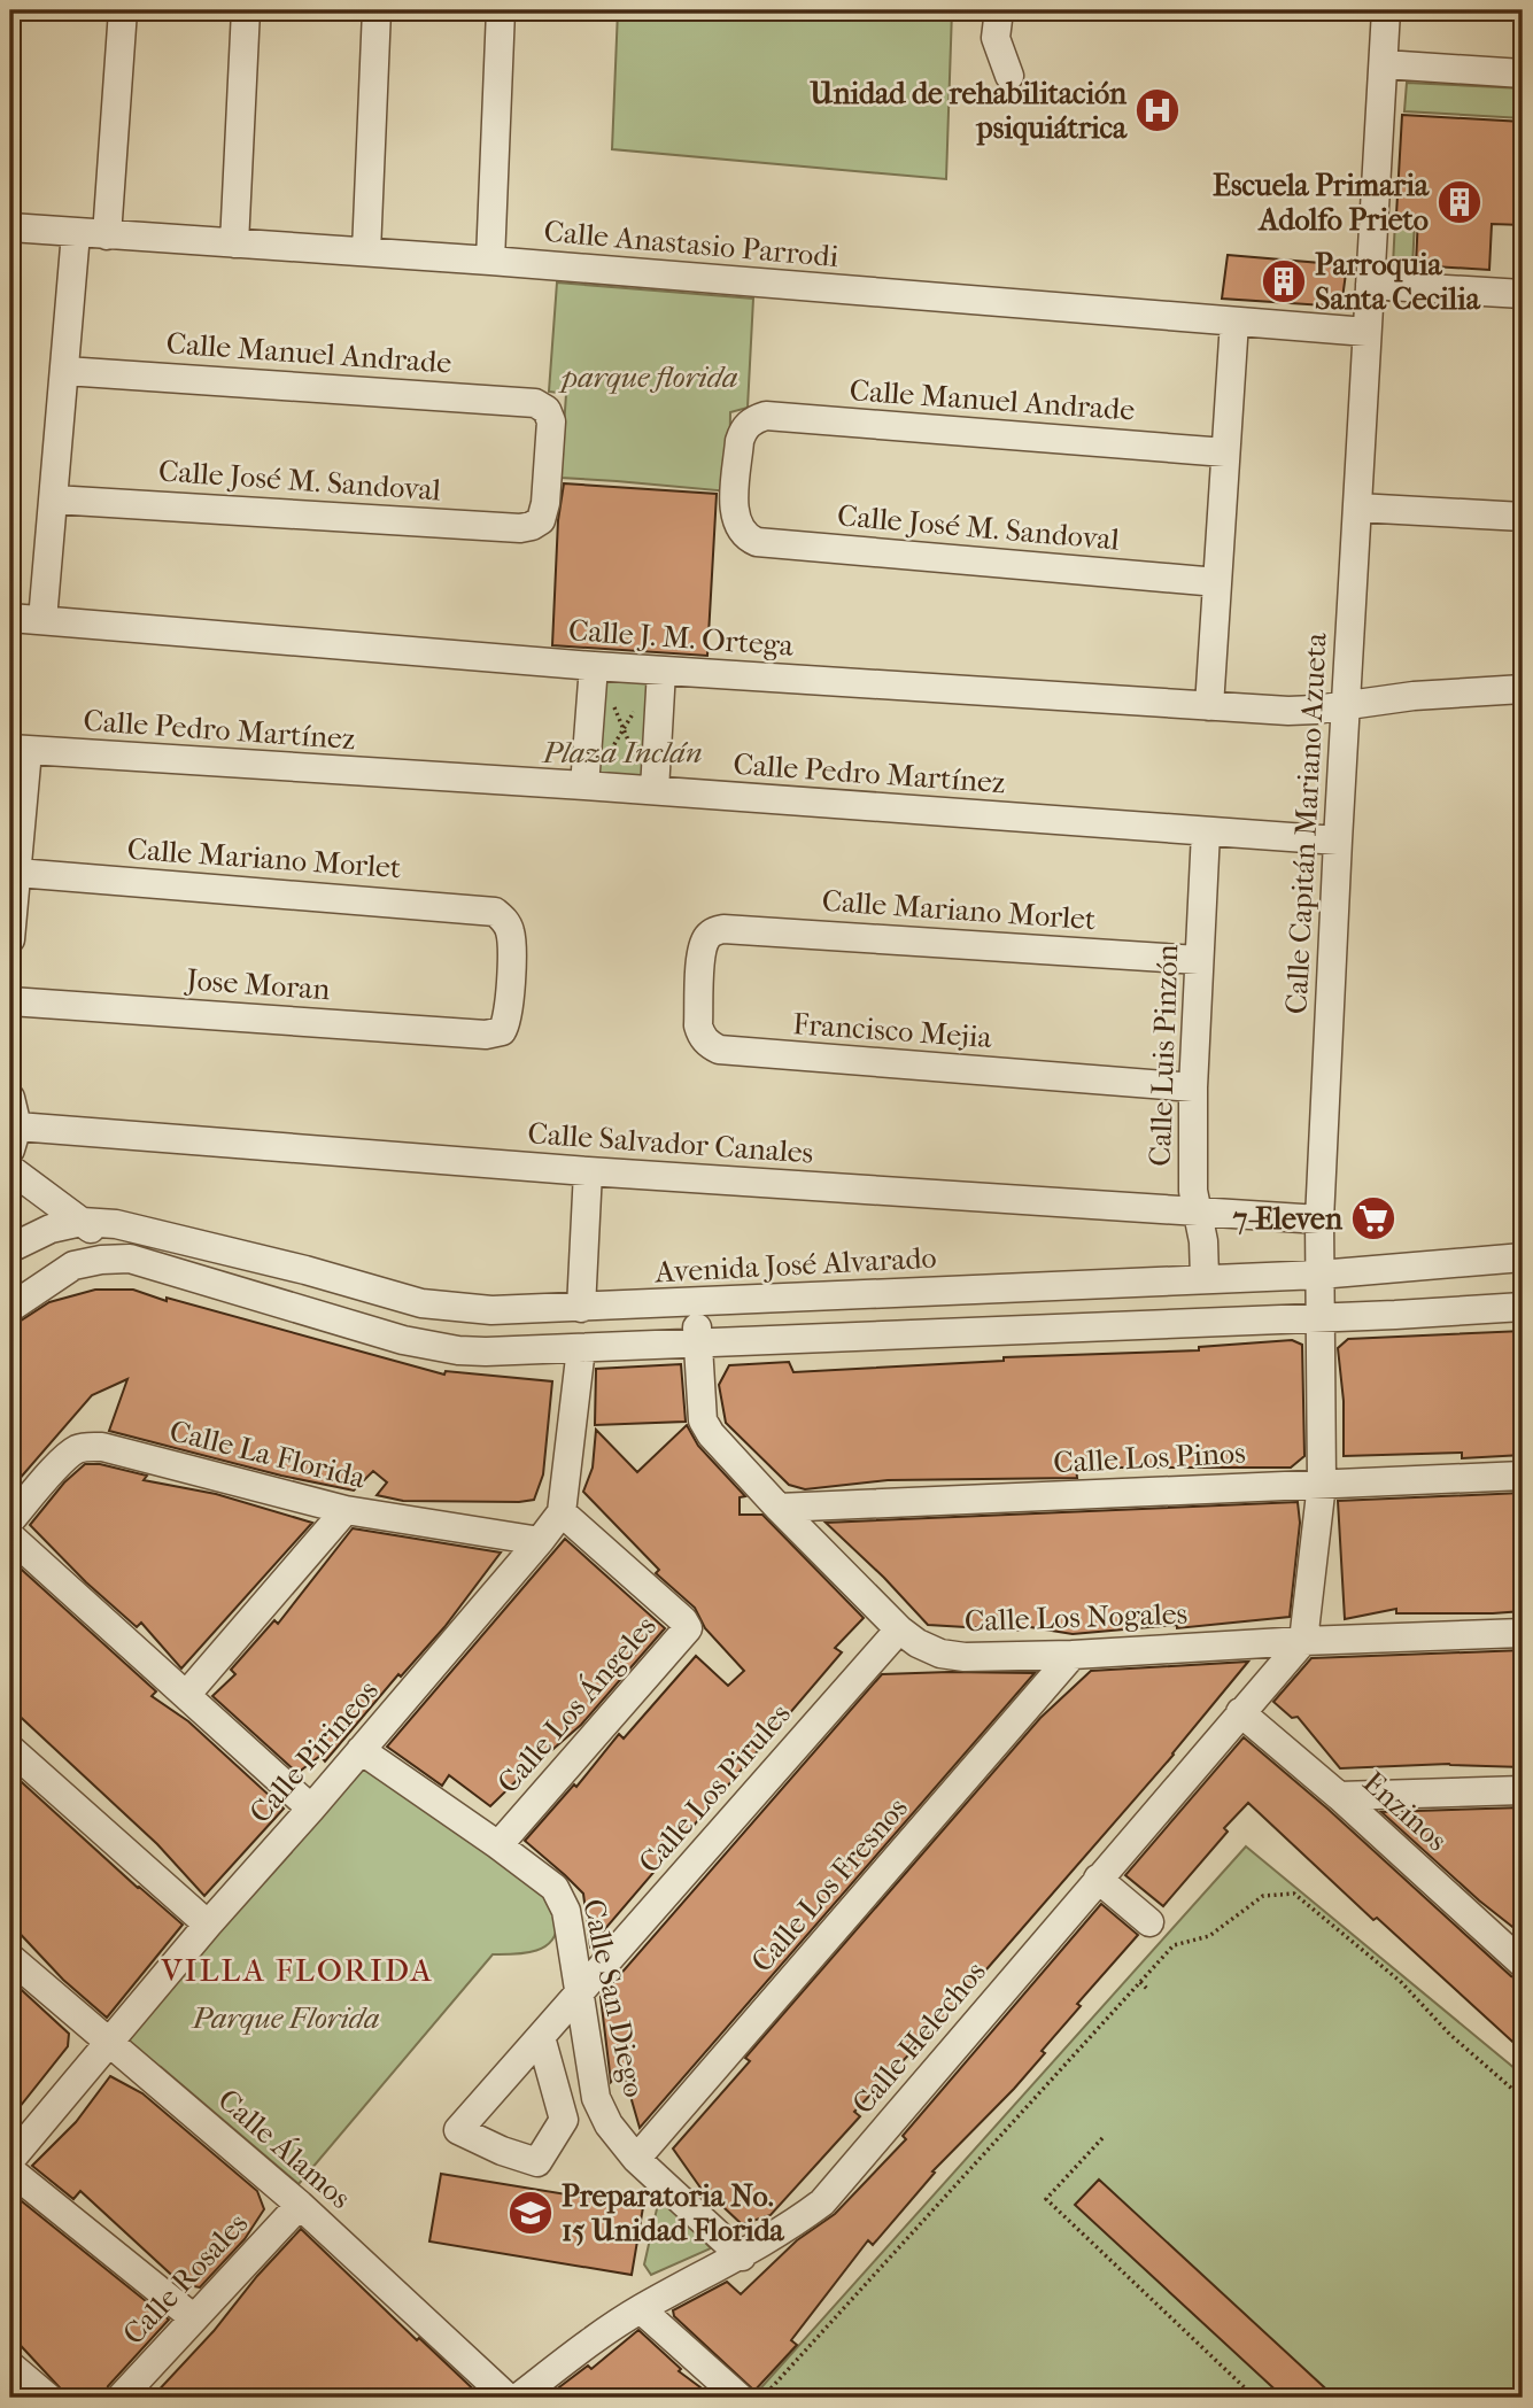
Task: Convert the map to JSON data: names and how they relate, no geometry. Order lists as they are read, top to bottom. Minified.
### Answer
{"streets":{"street":["Calle Anastasio Parrodi","Calle Manuel Andrade","Calle José M. Sandoval","Calle J. M. Ortega","Calle Pedro Martínez","Calle Capitán Mariano Azueta","Calle Mariano Morlet","Jose Moran","Francisco Mejia","Calle Luis Pinzón","Calle Salvador Canales","Avenida José Alvarado","Calle La Florida","Calle Los Pinos","Calle Los Nogales","Calle Los Ángeles","Calle Pirineos","Calle Los Pirules","Enzinos","Calle Los Fresnos","Calle San Diego","Calle Helechos","Calle Álamos","Calle Rosales"]},"crossings":[["Calle Anastasio Parrodi","Calle Capitán Mariano Azueta"],["Calle Manuel Andrade","Calle José M. Sandoval"],["Calle J. M. Ortega","Calle Capitán Mariano Azueta"],["Calle Pedro Martínez","Calle Capitán Mariano Azueta"],["Calle Pedro Martínez","Calle Luis Pinzón"],["Calle Capitán Mariano Azueta","Calle Salvador Canales"],["Calle Capitán Mariano Azueta","Avenida José Alvarado"],["Calle Capitán Mariano Azueta","Calle Los Pinos"],["Calle Capitán Mariano Azueta","Calle Los Nogales"],["Calle Capitán Mariano Azueta","Calle Helechos"],["Calle Mariano Morlet","Jose Moran"],["Calle Mariano Morlet","Francisco Mejia"],["Calle Mariano Morlet","Calle Luis Pinzón"],["Francisco Mejia","Calle Luis Pinzón"],["Calle Luis Pinzón","Calle Salvador Canales"],["Calle Luis Pinzón","Avenida José Alvarado"],["Avenida José Alvarado","Calle Los Nogales"],["Calle La Florida","Calle Pirineos"],["Calle Los Pinos","Calle Los Nogales"],["Calle Los Nogales","Calle Los Pirules"],["Calle Los Nogales","Calle Los Fresnos"],["Calle Los Nogales","Calle Helechos"],["Calle Los Ángeles","Calle Pirineos"],["Calle Los Ángeles","Calle San Diego"],["Calle Pirineos","Calle San Diego"],["Calle Pirineos","Calle Álamos"],["Calle Los Pirules","Calle San Diego"],["Enzinos","Calle Helechos"],["Calle Los Fresnos","Calle San Diego"],["Calle San Diego","Calle Helechos"],["Calle Álamos","Calle Rosales"]],"districts":["VILLA FLORIDA"],"parks":["parque florida","Plaza Inclán","Parque Florida"],"places":{"hospital":["Unidad de rehabilitación psiquiátrica"],"building":["Escuela Primaria Adolfo Prieto","Parroquia Santa Cecilia"],"supermarket":["7-Eleven"],"school or university":["Preparatoria No. 15 Unidad Florida"]}}
